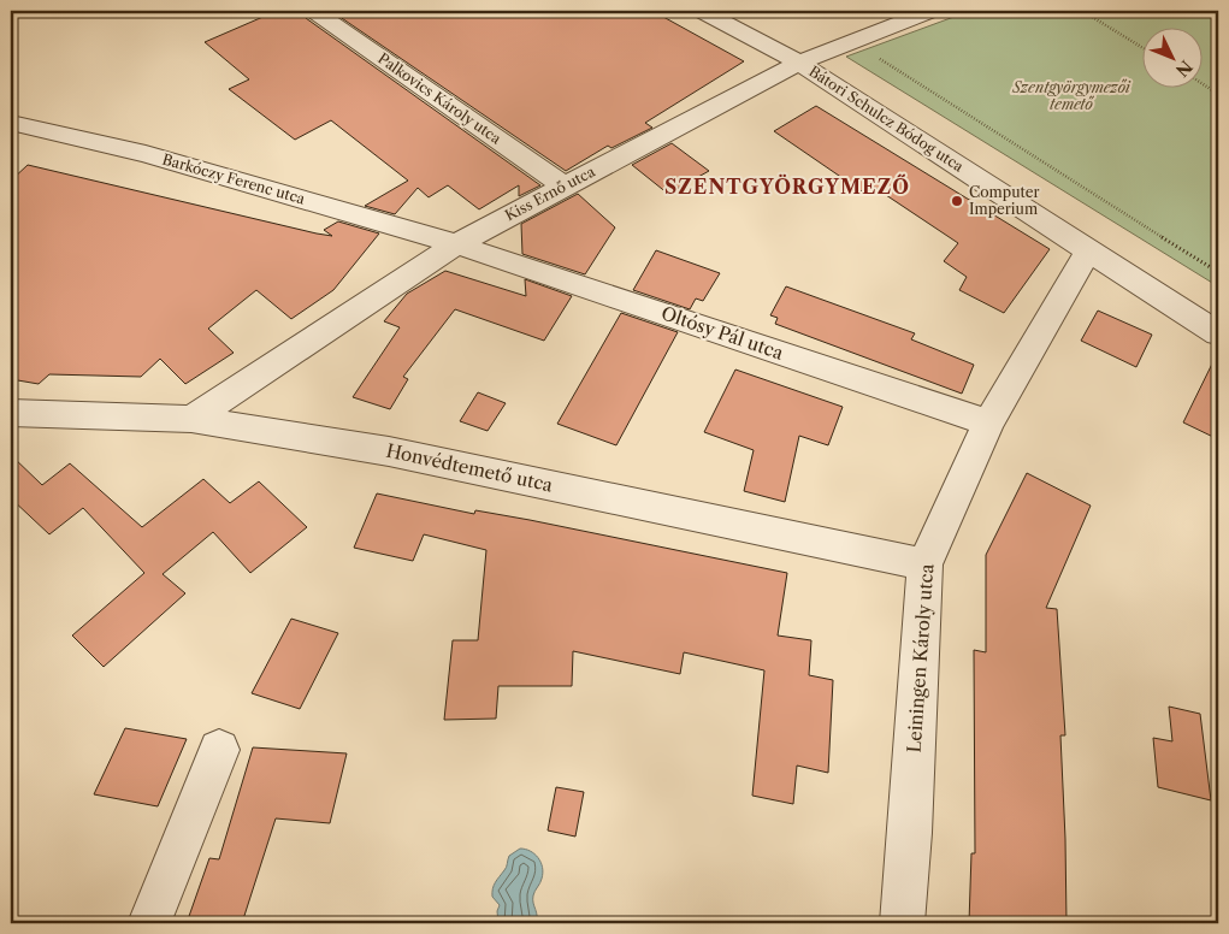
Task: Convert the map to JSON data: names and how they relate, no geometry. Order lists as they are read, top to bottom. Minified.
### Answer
{"streets":{"street":["Palkovics Károly utca","Bátori Schulcz Bódog utca","Barkóczy Ferenc utca","Kiss Ernő utca","Oltósy Pál utca","Honvédtemető utca","Leiningen Károly utca"]},"crossings":[["Palkovics Károly utca","Kiss Ernő utca"],["Bátori Schulcz Bódog utca","Kiss Ernő utca"],["Bátori Schulcz Bódog utca","Leiningen Károly utca"],["Barkóczy Ferenc utca","Kiss Ernő utca"],["Barkóczy Ferenc utca","Oltósy Pál utca"],["Kiss Ernő utca","Oltósy Pál utca"],["Kiss Ernő utca","Honvédtemető utca"],["Oltósy Pál utca","Leiningen Károly utca"],["Honvédtemető utca","Leiningen Károly utca"]],"districts":["SZENTGYÖRGYMEZŐ"],"parks":["Szentgyörgymezői temető"],"places":["Computer Imperium"],"north":"bottom right"}
